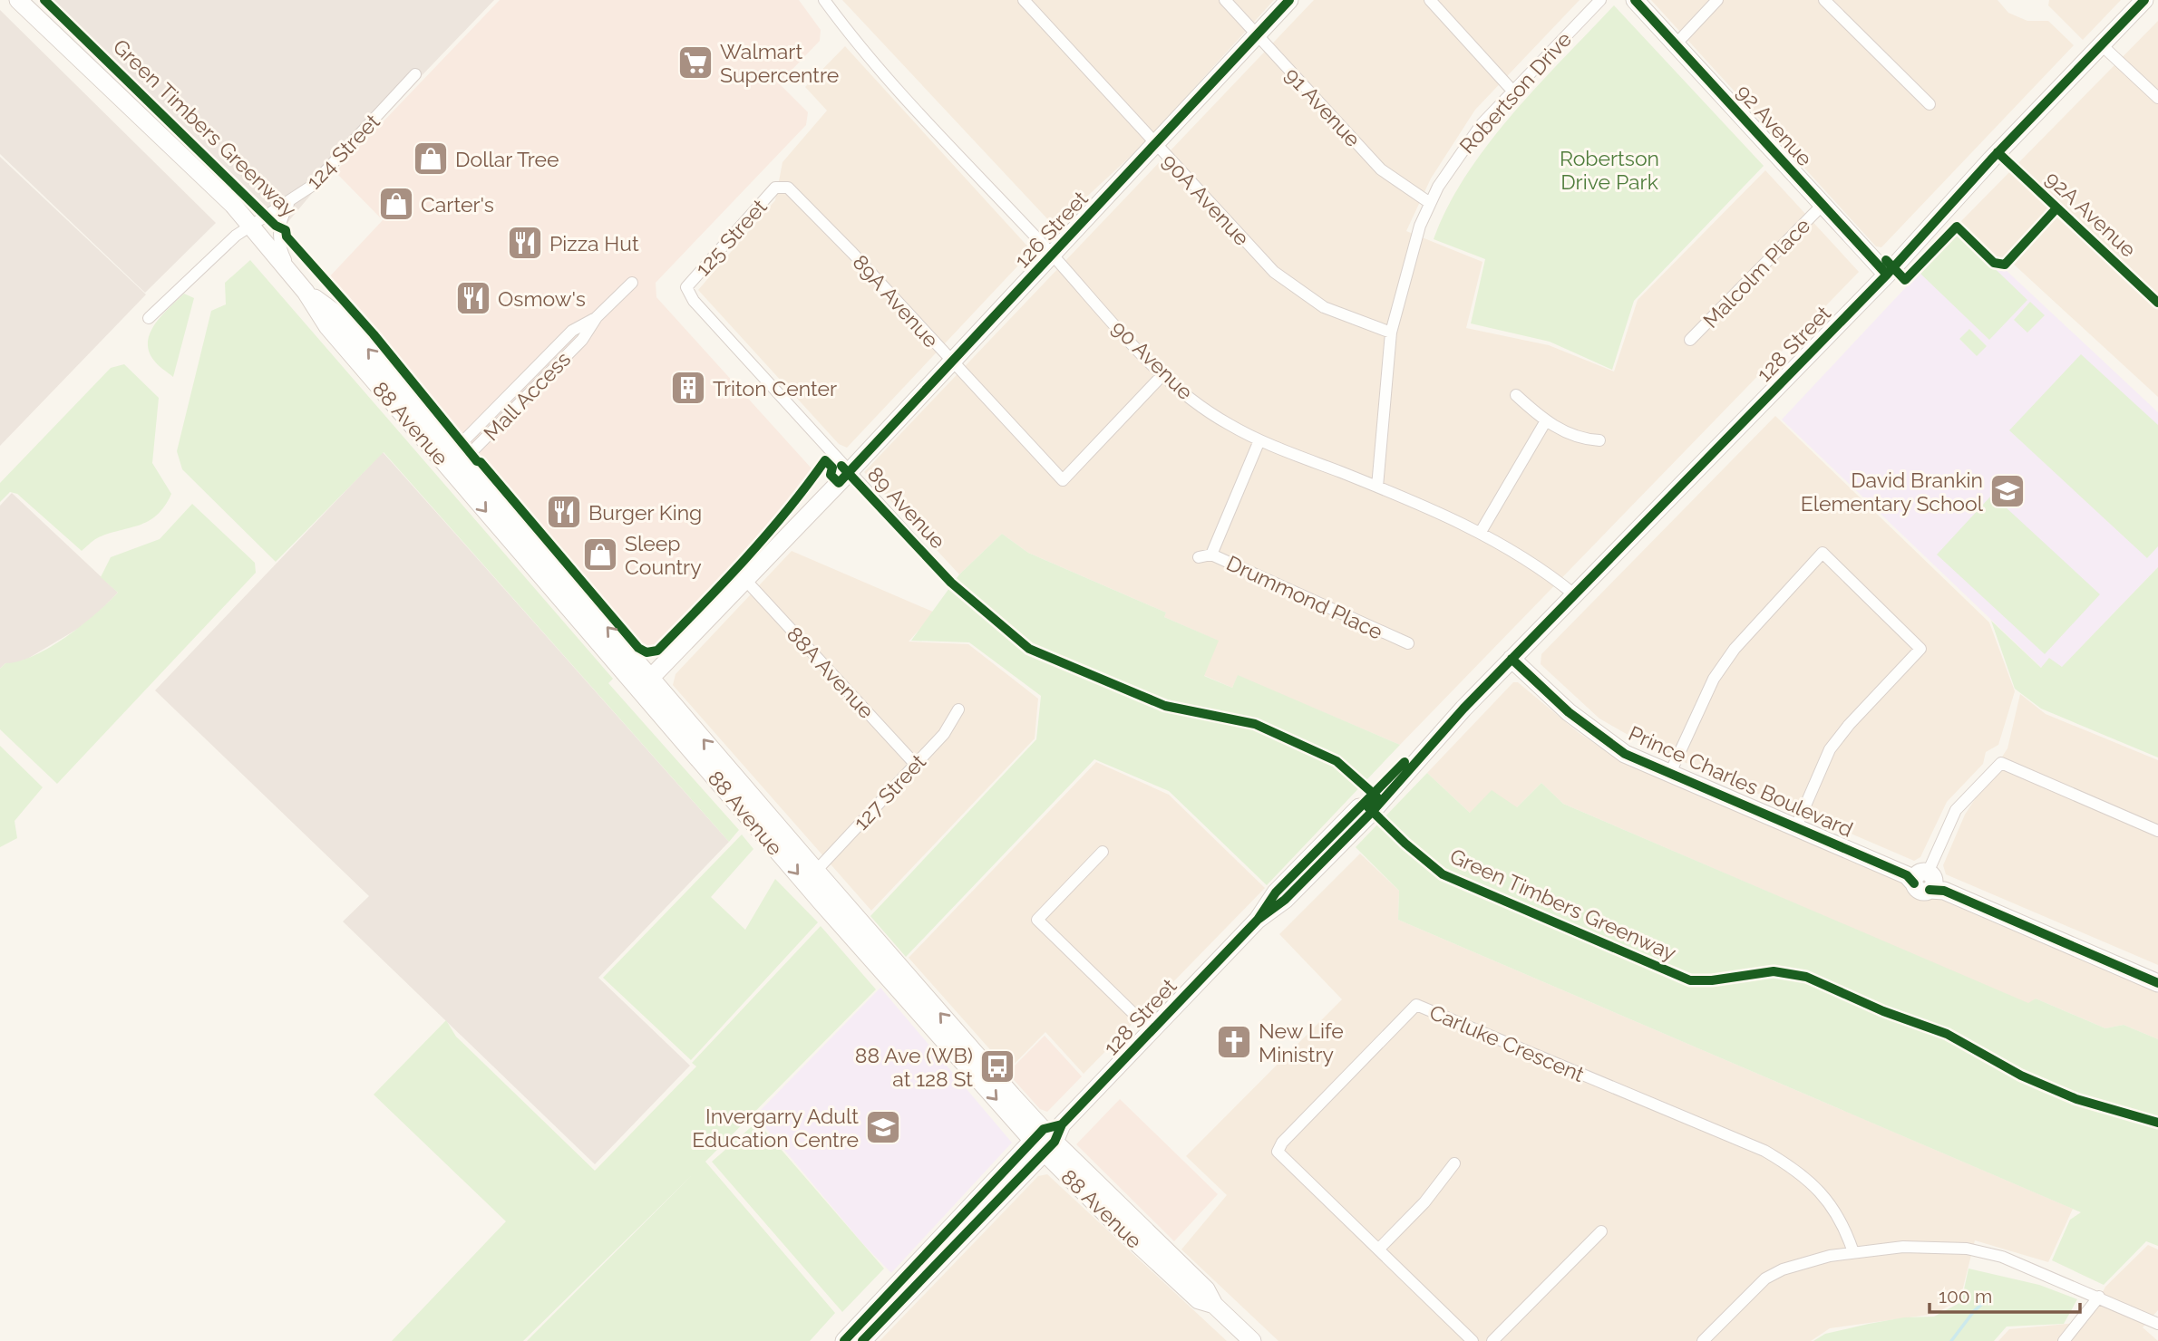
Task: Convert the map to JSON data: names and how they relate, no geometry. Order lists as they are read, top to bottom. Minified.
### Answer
{"streets":{"main road":["92 Avenue","126 Street","128 Street","88 Avenue","Prince Charles Boulevard"],"street":["Robertson Drive","91 Avenue","124 Street","90A Avenue","92A Avenue","125 Street","Malcolm Place","89A Avenue","90 Avenue","Mall Access","89 Avenue","Drummond Place","88A Avenue","127 Street","Carluke Crescent"],"cycle path":["Green Timbers Greenway"]},"crossings":[["Robertson Drive","91 Avenue"],["Robertson Drive","90A Avenue"],["Robertson Drive","90 Avenue"],["91 Avenue","126 Street"],["92 Avenue","Malcolm Place"],["92 Avenue","128 Street"],["124 Street","88 Avenue"],["90A Avenue","126 Street"],["92A Avenue","128 Street"],["126 Street","89A Avenue"],["126 Street","90 Avenue"],["126 Street","88 Avenue"],["126 Street","89 Avenue"],["126 Street","88A Avenue"],["125 Street","89A Avenue"],["125 Street","89 Avenue"],["89A Avenue","90 Avenue"],["128 Street","90 Avenue"],["128 Street","88 Avenue"],["128 Street","Prince Charles Boulevard"],["90 Avenue","Drummond Place"],["Mall Access","88 Avenue"],["88 Avenue","127 Street"],["88A Avenue","127 Street"]],"parks":["Robertson Drive Park"],"places":{"supermarket":["Walmart Supercentre"],"shop":["Dollar Tree","Carter's","Sleep Country"],"restaurant":["Pizza Hut","Osmow's","Burger King"],"building":["Triton Center"],"school or university":["David Brankin Elementary School","Invergarry Adult Education Centre"],"church":["New Life Ministry"],"bus stop":["88 Ave (WB) at 128 St"]},"scale_bar":"100 m"}
